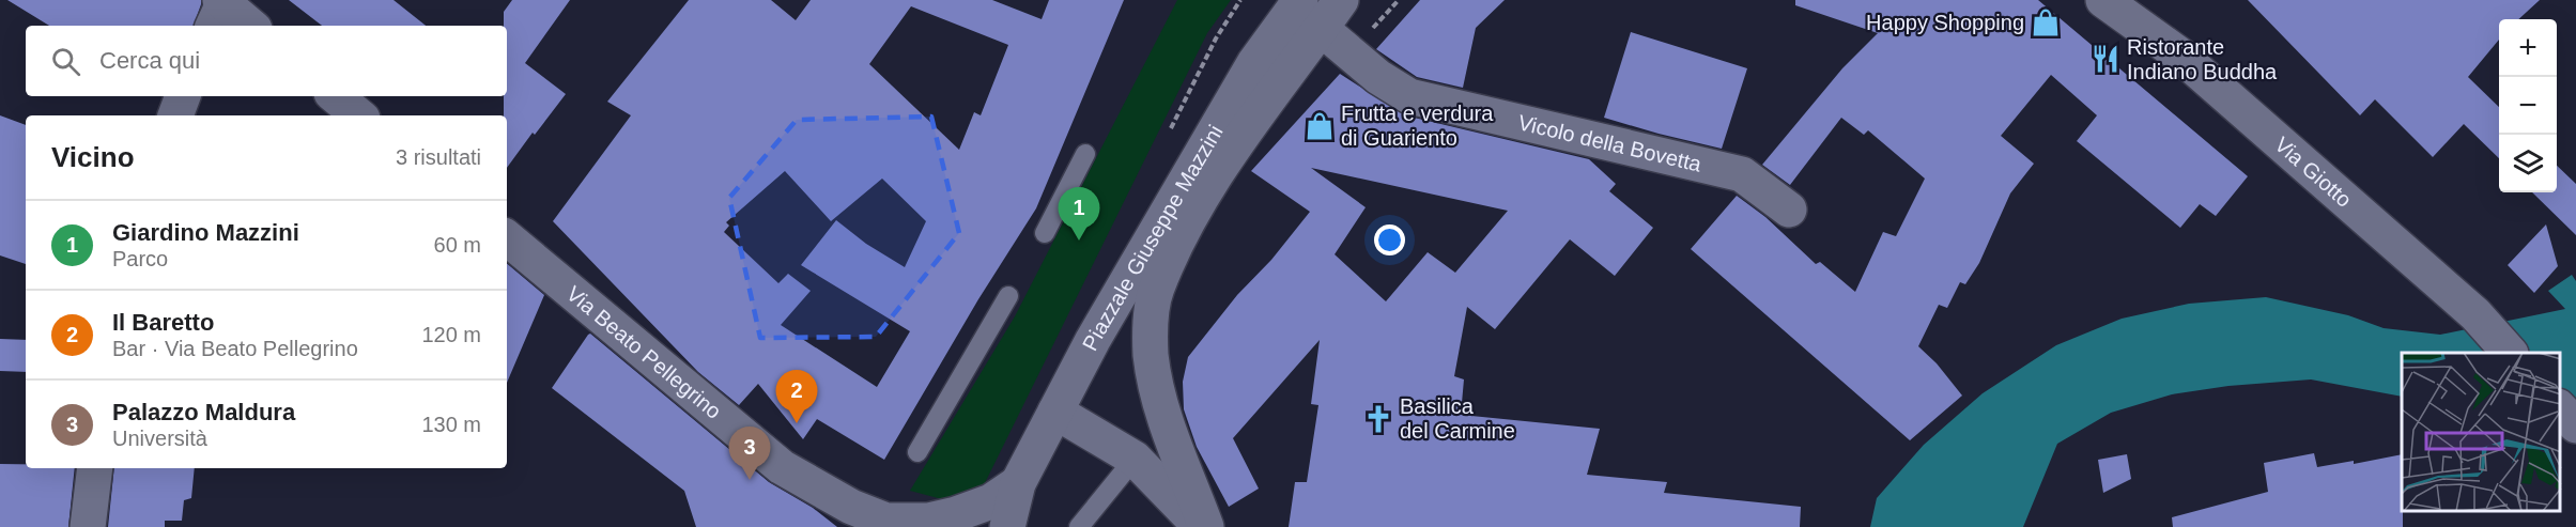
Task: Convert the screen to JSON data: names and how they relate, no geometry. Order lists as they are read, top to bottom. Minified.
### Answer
{"streets":{"street":["Vicolo della Bovetta","Via Giotto","Piazzale Giuseppe Mazzini","Via Beato Pellegrino"]},"crossings":[["Vicolo della Bovetta","Piazzale Giuseppe Mazzini"],["Piazzale Giuseppe Mazzini","Via Beato Pellegrino"]],"places":{"shop":["Happy Shopping","Frutta e verdura di Guariento"],"restaurant":["Ristorante Indiano Buddha"],"church":["Basilica del Carmine"]},"page":{"map_buttons":["+","−"],"search":"Cerca qui","heading":["Vicino","3 risultati"],"pins":["1","2","3"],"list":[{"mark":"1","name":"Giardino Mazzini","note":"Parco","value":"60 m"},{"mark":"2","name":"Il Baretto","note":"Bar · Via Beato Pellegrino","value":"120 m"},{"mark":"3","name":"Palazzo Maldura","note":"Università","value":"130 m"}]}}
